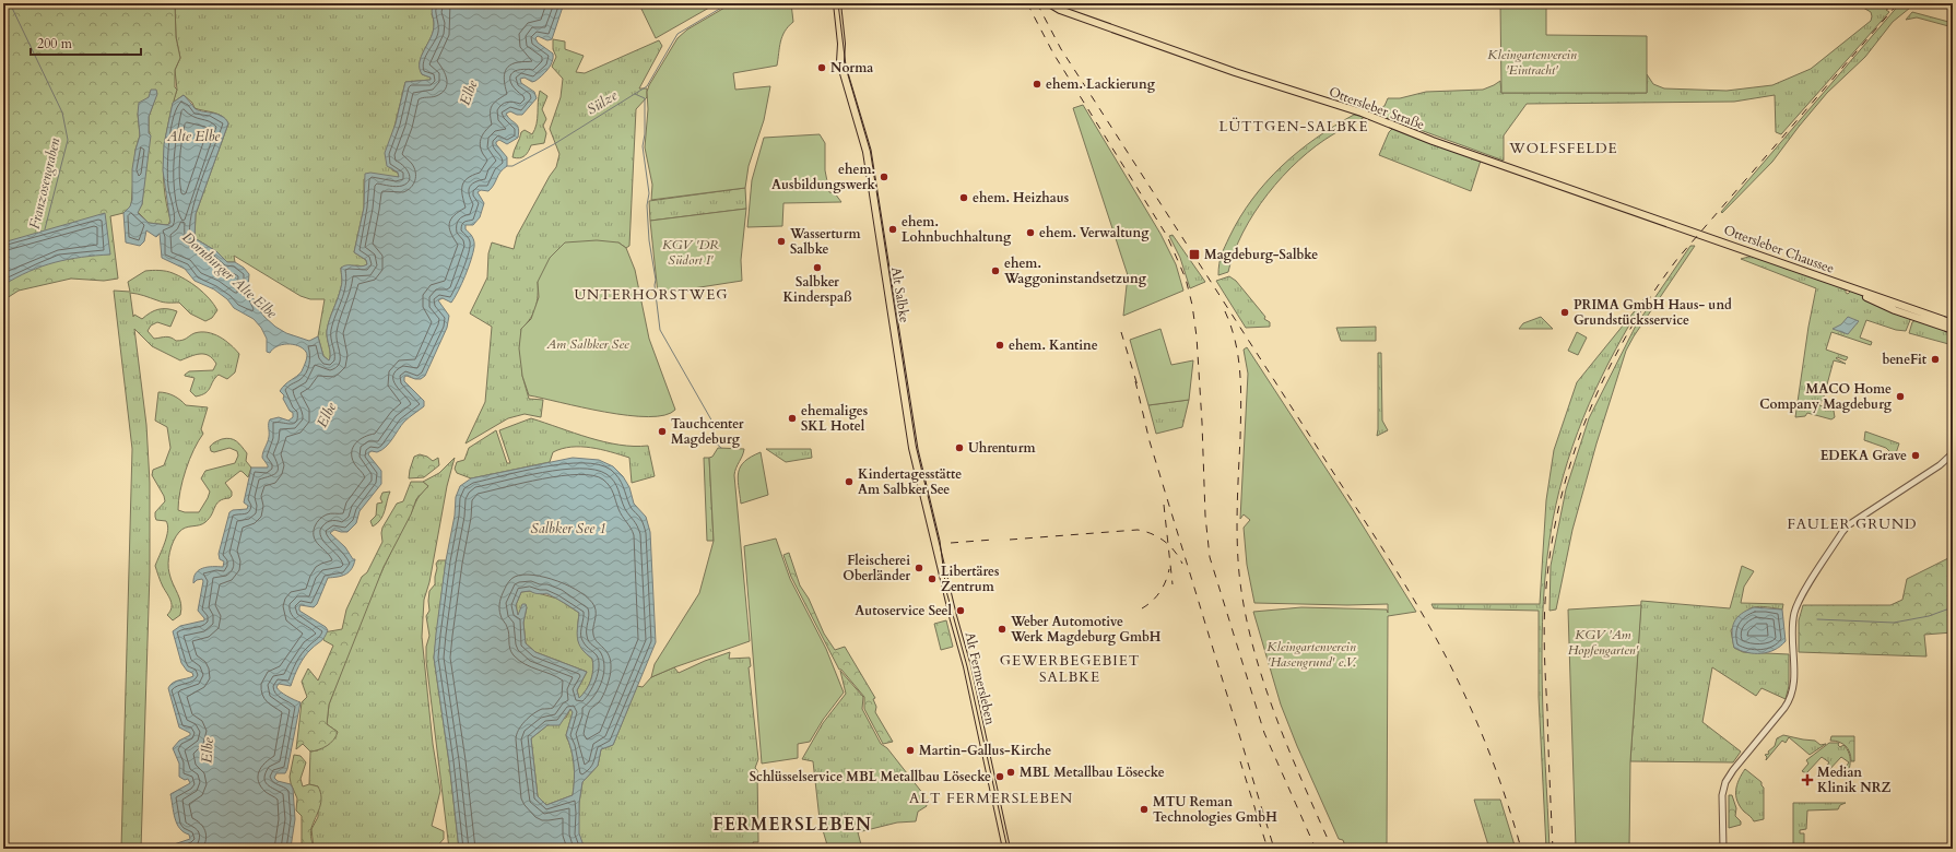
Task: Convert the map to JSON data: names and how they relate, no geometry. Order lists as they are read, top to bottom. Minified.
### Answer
{"streets":{"main road":["Ottersleber Straße","Ottersleber Chaussee","Alt Salbke","Alt Fermersleben"]},"crossings":[["Ottersleber Straße","Ottersleber Chaussee"],["Alt Salbke","Alt Fermersleben"]],"districts":["LÜTTGEN-SALBKE","WOLFSFELDE","UNTERHORSTWEG","FAULER GRUND","GEWERBEGEBIET SALBKE","ALT FERMERSLEBEN","FERMERSLEBEN"],"water":["Elbe","Sülze","Alte Elbe","Franzosengraben","Dornburger Alte Elbe","Salbker See 1"],"parks":["Kleingartenverein 'Eintracht'","KGV 'DR Südort I'","Am Salbker See","KGV 'Am Hopfengarten'","Kleingartenverein 'Hasengrund' e.V."],"places":{"other":["Norma","ehem. Lackierung","ehem. Ausbildungswerk","ehem. Heizhaus","ehem. Lohnbuchhaltung","ehem. Verwaltung","Wasserturm Salbke","Salbker Kinderspaß","ehem. Waggoninstandsetzung","PRIMA GmbH Haus- und Grundstücksservice","ehem. Kantine","beneFit","MACO Home Company Magdeburg","ehemaliges SKL Hotel","Tauchcenter Magdeburg","Uhrenturm","EDEKA Grave","Kindertagesstätte Am Salbker See","Fleischerei Oberländer","Libertäres Zentrum","Autoservice Seel","Weber Automotive Werk Magdeburg GmbH","Martin-Gallus-Kirche","MBL Metallbau Lösecke","Schlüsselservice MBL Metallbau Lösecke","MTU Reman Technologies GmbH"],"transit":["Magdeburg-Salbke"],"health":["Median Klinik NRZ"]},"scale_bar":"200 m"}
